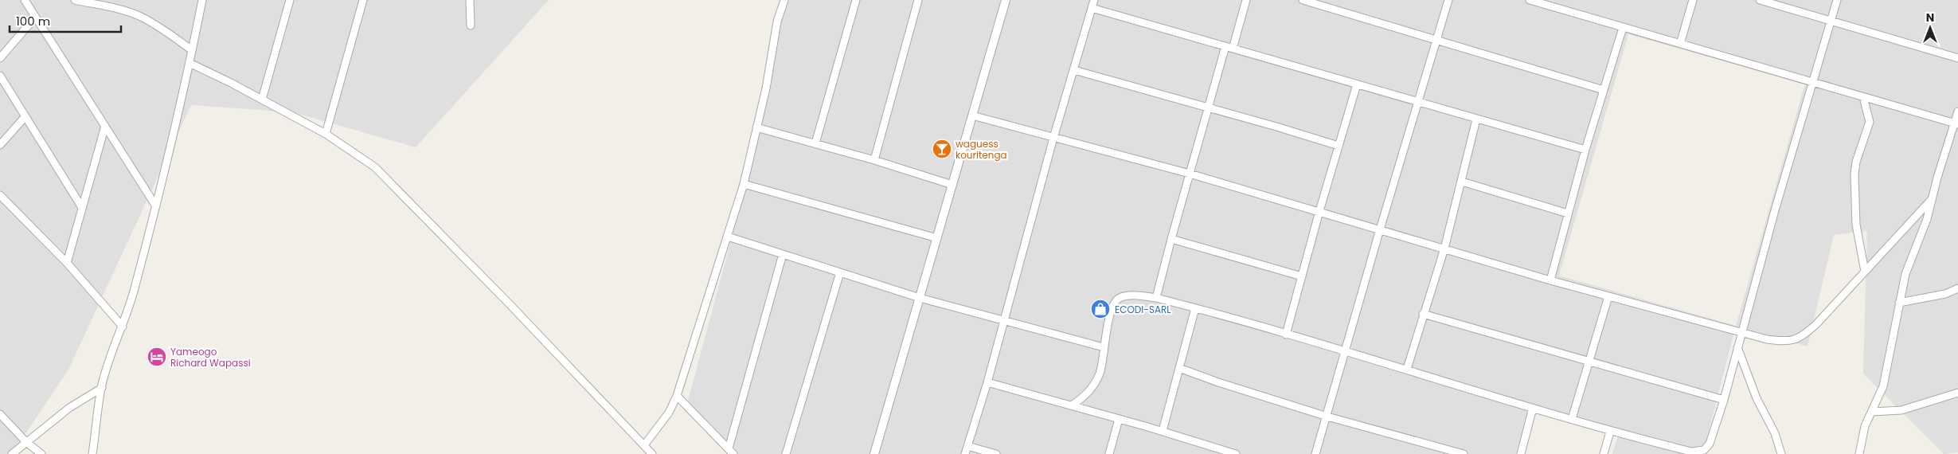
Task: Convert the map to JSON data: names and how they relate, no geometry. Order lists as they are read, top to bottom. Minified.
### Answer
{"places":{"bar":["waguess kouritenga"],"shop":["ECODI-SARL"],"hotel":["Yameogo Richard Wapassi"]},"scale_bar":"100 m","north":"top"}
